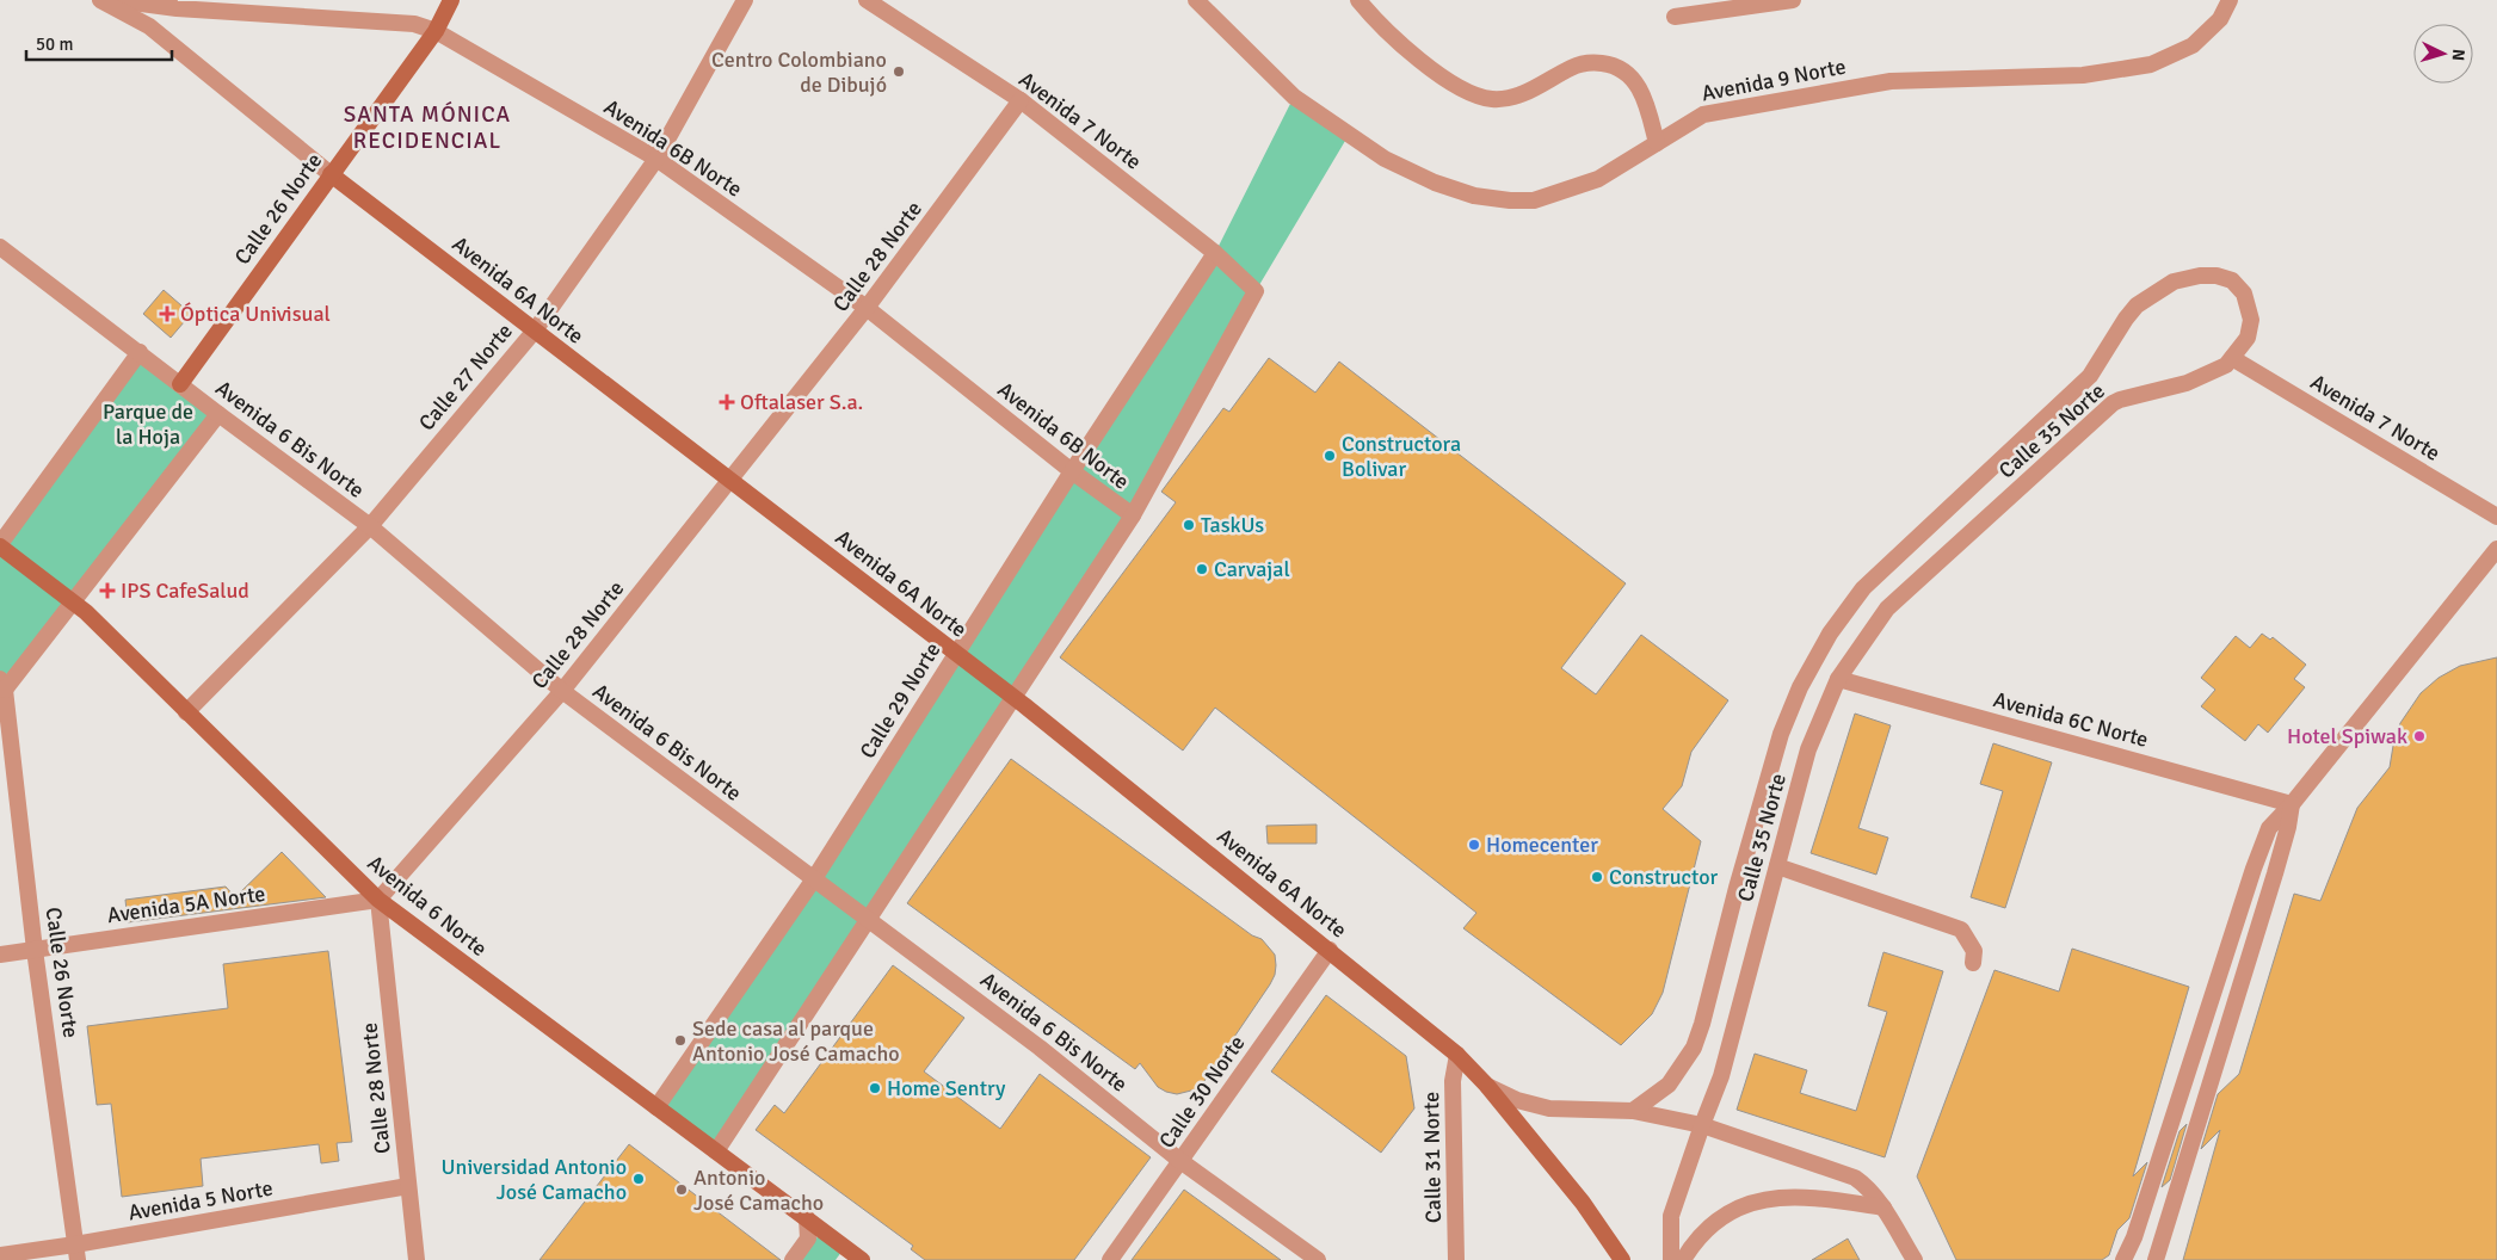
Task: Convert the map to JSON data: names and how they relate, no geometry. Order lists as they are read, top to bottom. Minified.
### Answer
{"streets":{"main road":["Calle 26 Norte","Avenida 6A Norte","Avenida 6 Norte"],"street":["Avenida 9 Norte","Avenida 7 Norte","Avenida 6B Norte","Calle 28 Norte","Calle 27 Norte","Calle 35 Norte","Avenida 6 Bis Norte","Calle 29 Norte","Avenida 6C Norte","Avenida 5A Norte","Calle 30 Norte","Calle 31 Norte","Avenida 5 Norte"]},"crossings":[["Avenida 7 Norte","Avenida 6B Norte"],["Avenida 7 Norte","Calle 28 Norte"],["Avenida 7 Norte","Calle 35 Norte"],["Avenida 7 Norte","Calle 29 Norte"],["Avenida 6B Norte","Calle 26 Norte"],["Avenida 6B Norte","Calle 28 Norte"],["Avenida 6B Norte","Calle 27 Norte"],["Avenida 6B Norte","Calle 29 Norte"],["Calle 26 Norte","Avenida 6A Norte"],["Calle 26 Norte","Avenida 6 Bis Norte"],["Calle 26 Norte","Avenida 5A Norte"],["Calle 26 Norte","Avenida 6 Norte"],["Calle 26 Norte","Avenida 5 Norte"],["Calle 28 Norte","Avenida 6A Norte"],["Calle 28 Norte","Avenida 6 Bis Norte"],["Calle 28 Norte","Avenida 5A Norte"],["Calle 28 Norte","Avenida 6 Norte"],["Calle 28 Norte","Avenida 5 Norte"],["Avenida 6A Norte","Calle 27 Norte"],["Avenida 6A Norte","Calle 29 Norte"],["Avenida 6A Norte","Calle 30 Norte"],["Avenida 6A Norte","Calle 31 Norte"],["Calle 27 Norte","Avenida 6 Bis Norte"],["Calle 27 Norte","Avenida 6 Norte"],["Calle 35 Norte","Avenida 6C Norte"],["Avenida 6 Bis Norte","Calle 29 Norte"],["Avenida 6 Bis Norte","Calle 30 Norte"],["Calle 29 Norte","Avenida 6 Norte"],["Avenida 5A Norte","Avenida 6 Norte"]],"districts":["SANTA MÓNICA RECIDENCIAL"],"parks":["Parque de la Hoja"],"places":{"other":["Centro Colombiano de Dibujó","Constructora Bolivar","TaskUs","Carvajal","Hotel Spiwak","Homecenter","Constructor","Sede casa al parque Antonio José Camacho","Home Sentry","Universidad Antonio José Camacho","Antonio José Camacho"],"health":["Óptica Univisual","Oftalaser S.a.","IPS CafeSalud"]},"scale_bar":"50 m","north":"right"}
